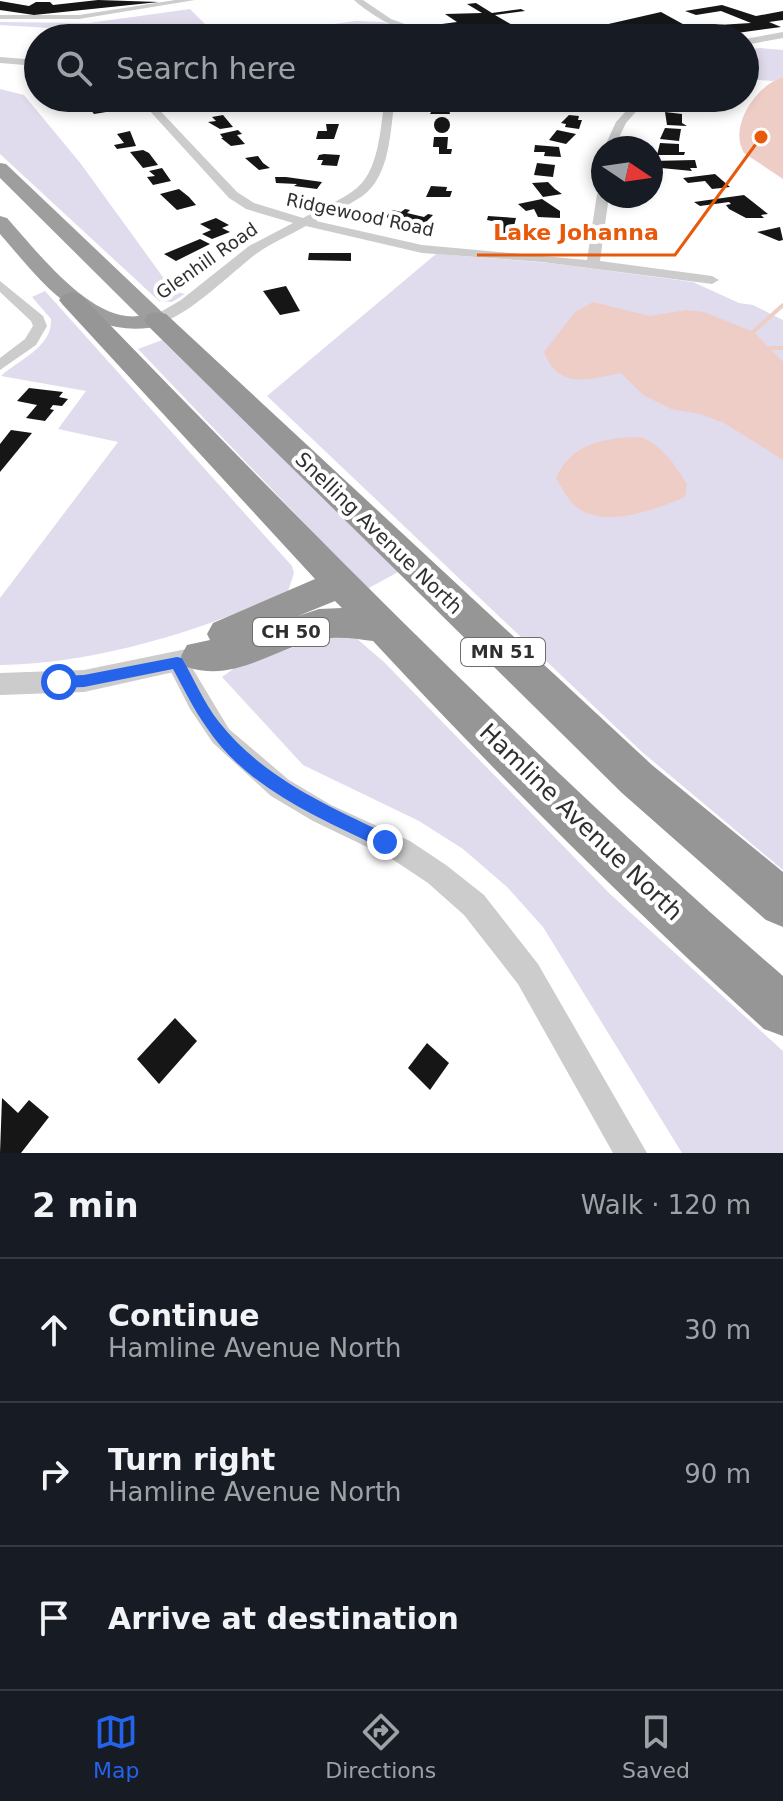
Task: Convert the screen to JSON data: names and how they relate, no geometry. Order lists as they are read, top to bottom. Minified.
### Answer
{"streets":{"highway":["Snelling Avenue North","CH 50","MN 51","Hamline Avenue North"],"street":["Ridgewood Road","Glenhill Road"]},"crossings":[["Ridgewood Road","Glenhill Road"],["Glenhill Road","Snelling Avenue North"],["CH 50","MN 51"],["CH 50","Hamline Avenue North"],["MN 51","Hamline Avenue North"]],"places":["Lake Johanna"],"north":"right","page":{"search":"Search here","heading":["2 min","Walk · 120 m"],"list":[["Continue","Hamline Avenue North","30 m"],["Turn right","Hamline Avenue North","90 m"],"Arrive at destination"],"nav":["Map","Directions","Saved"]}}
